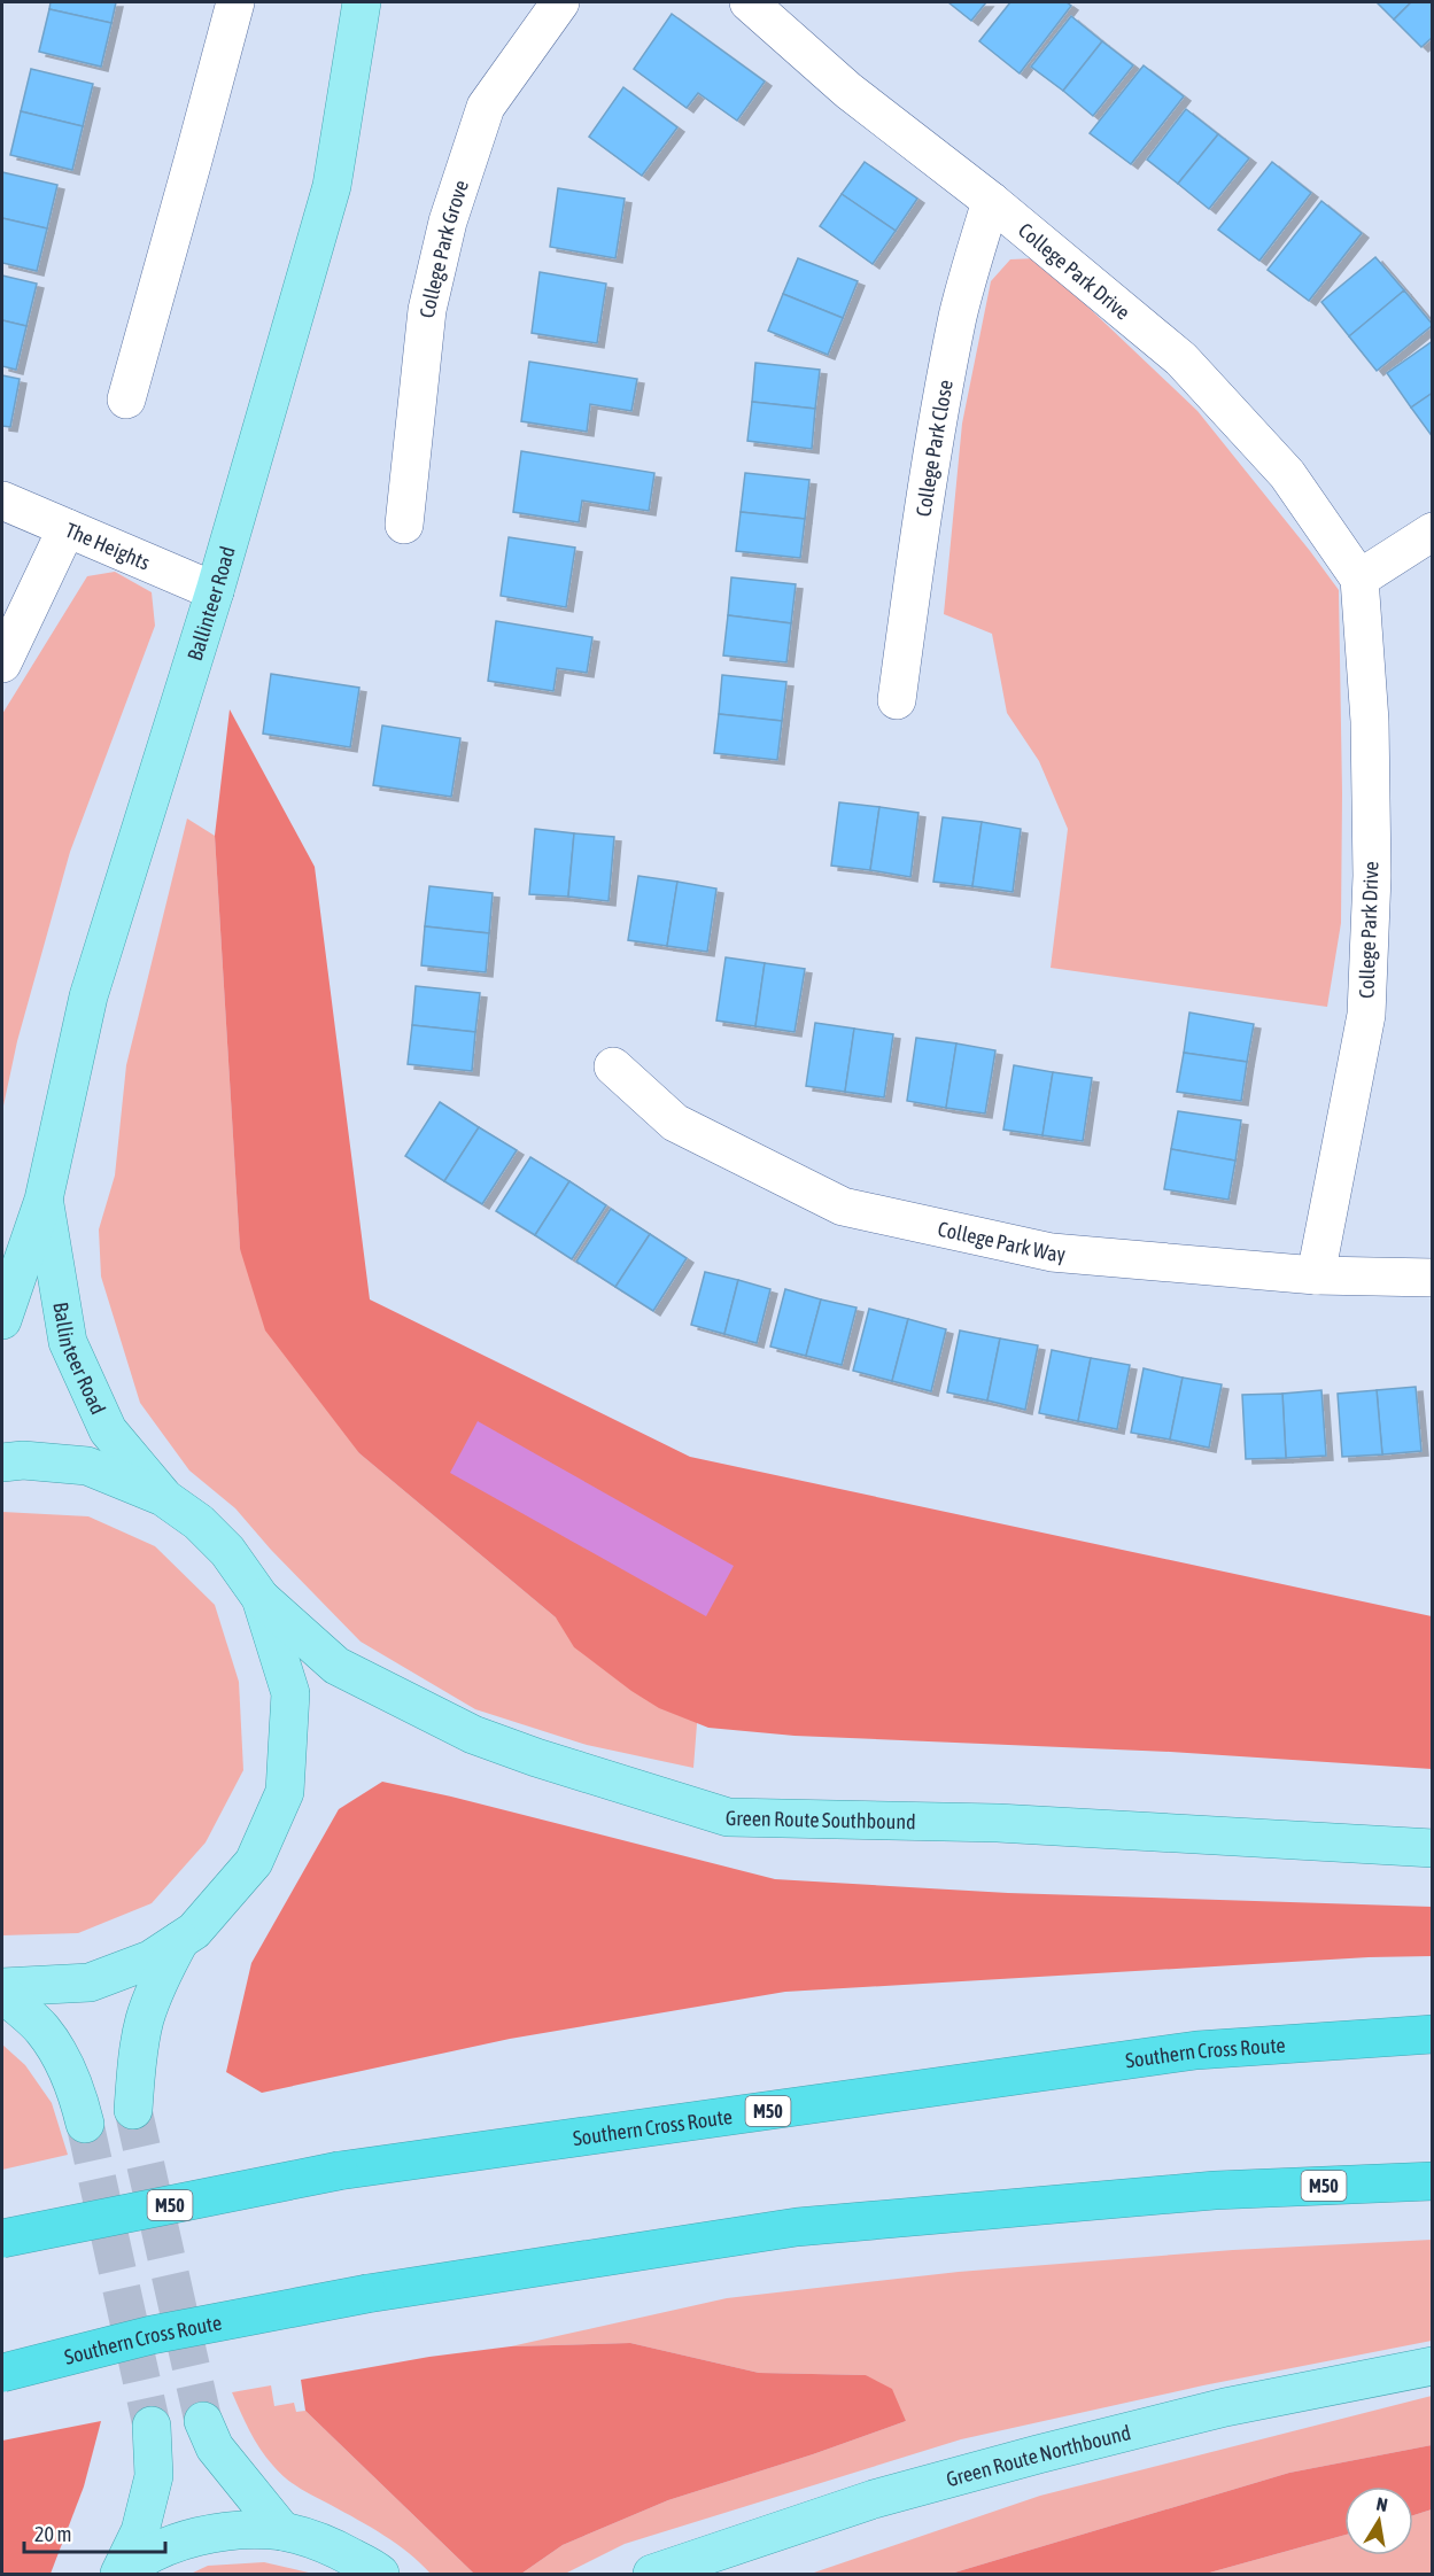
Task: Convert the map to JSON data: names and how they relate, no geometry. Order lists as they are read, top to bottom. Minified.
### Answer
{"streets":{"highway":["Southern Cross Route","M50"],"main road":["Ballinteer Road","Green Route Southbound","Green Route Northbound"],"street":["College Park Grove","College Park Drive","College Park Close","The Heights","College Park Way"]},"crossings":[["College Park Drive","College Park Close"],["College Park Drive","College Park Way"],["The Heights","Ballinteer Road"]],"scale_bar":"20 m","north":"top"}
